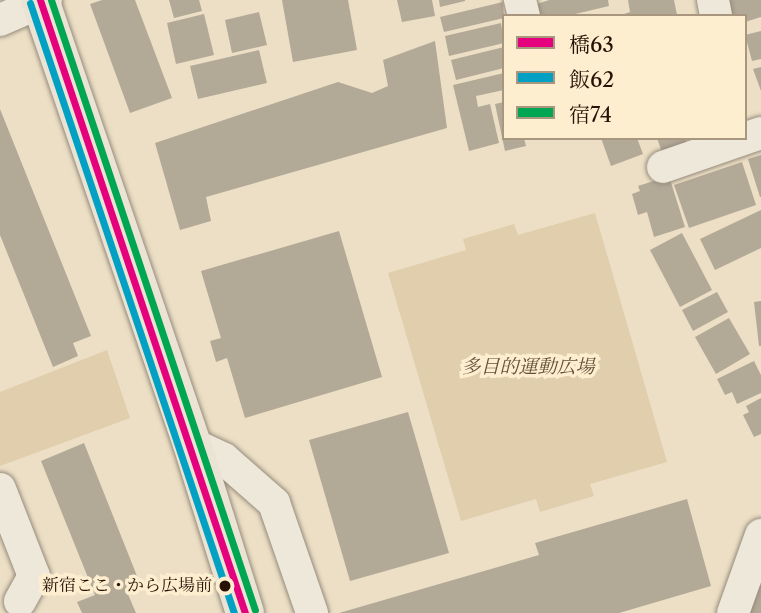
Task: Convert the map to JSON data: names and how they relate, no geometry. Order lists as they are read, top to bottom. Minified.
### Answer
{"parks":["多目的運動広場"],"places":["新宿ここ・から広場前"],"lines":["transit line 橋63","transit line 宿74","transit line 飯62"],"legend":["橋63","飯62","宿74"]}
